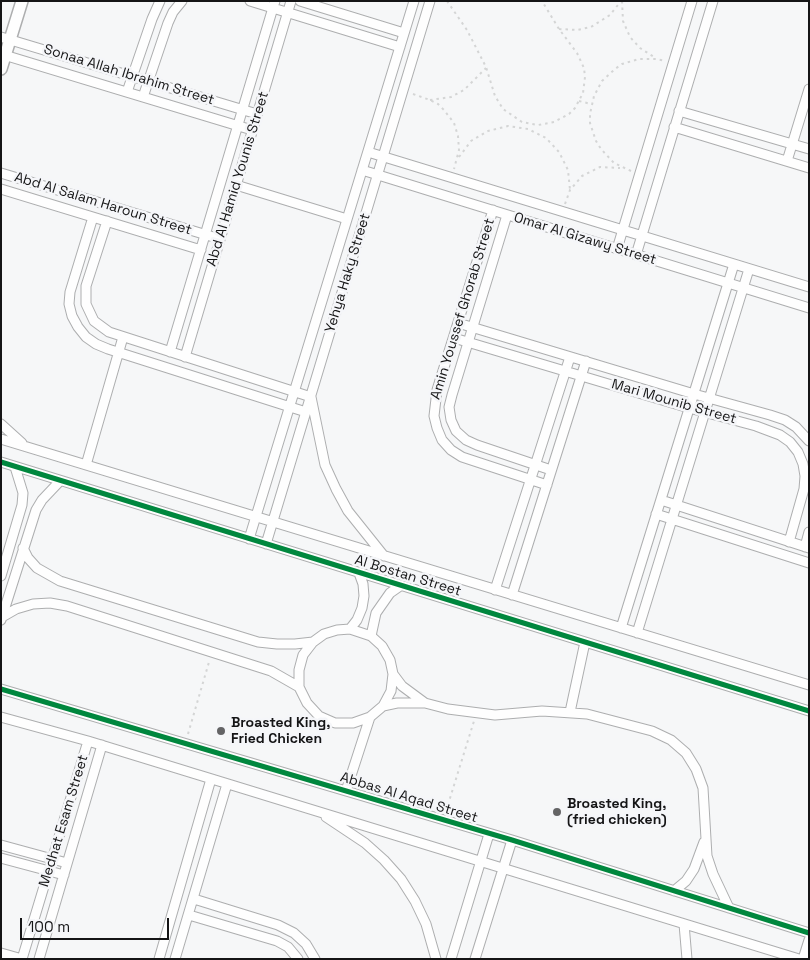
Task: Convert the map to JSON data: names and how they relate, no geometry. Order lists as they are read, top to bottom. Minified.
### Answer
{"streets":{"street":["Sonaa Allah Ibrahim Street","Abd Al Hamid Younis Street","Abd Al Salam Haroun Street","Omar Al Gizawy Street","Yehya Haky Street","Amin Youssef Ghorab Street","Mari Mounib Street","Al Bostan Street","Abbas Al Aqad Street","Medhat Esam Street"]},"crossings":[["Sonaa Allah Ibrahim Street","Abd Al Hamid Younis Street"],["Abd Al Hamid Younis Street","Abd Al Salam Haroun Street"],["Omar Al Gizawy Street","Yehya Haky Street"],["Omar Al Gizawy Street","Amin Youssef Ghorab Street"],["Yehya Haky Street","Al Bostan Street"],["Amin Youssef Ghorab Street","Mari Mounib Street"]],"places":["Broasted King, Fried Chicken","Broasted King, (fried chicken)"],"scale_bar":"100 m"}
